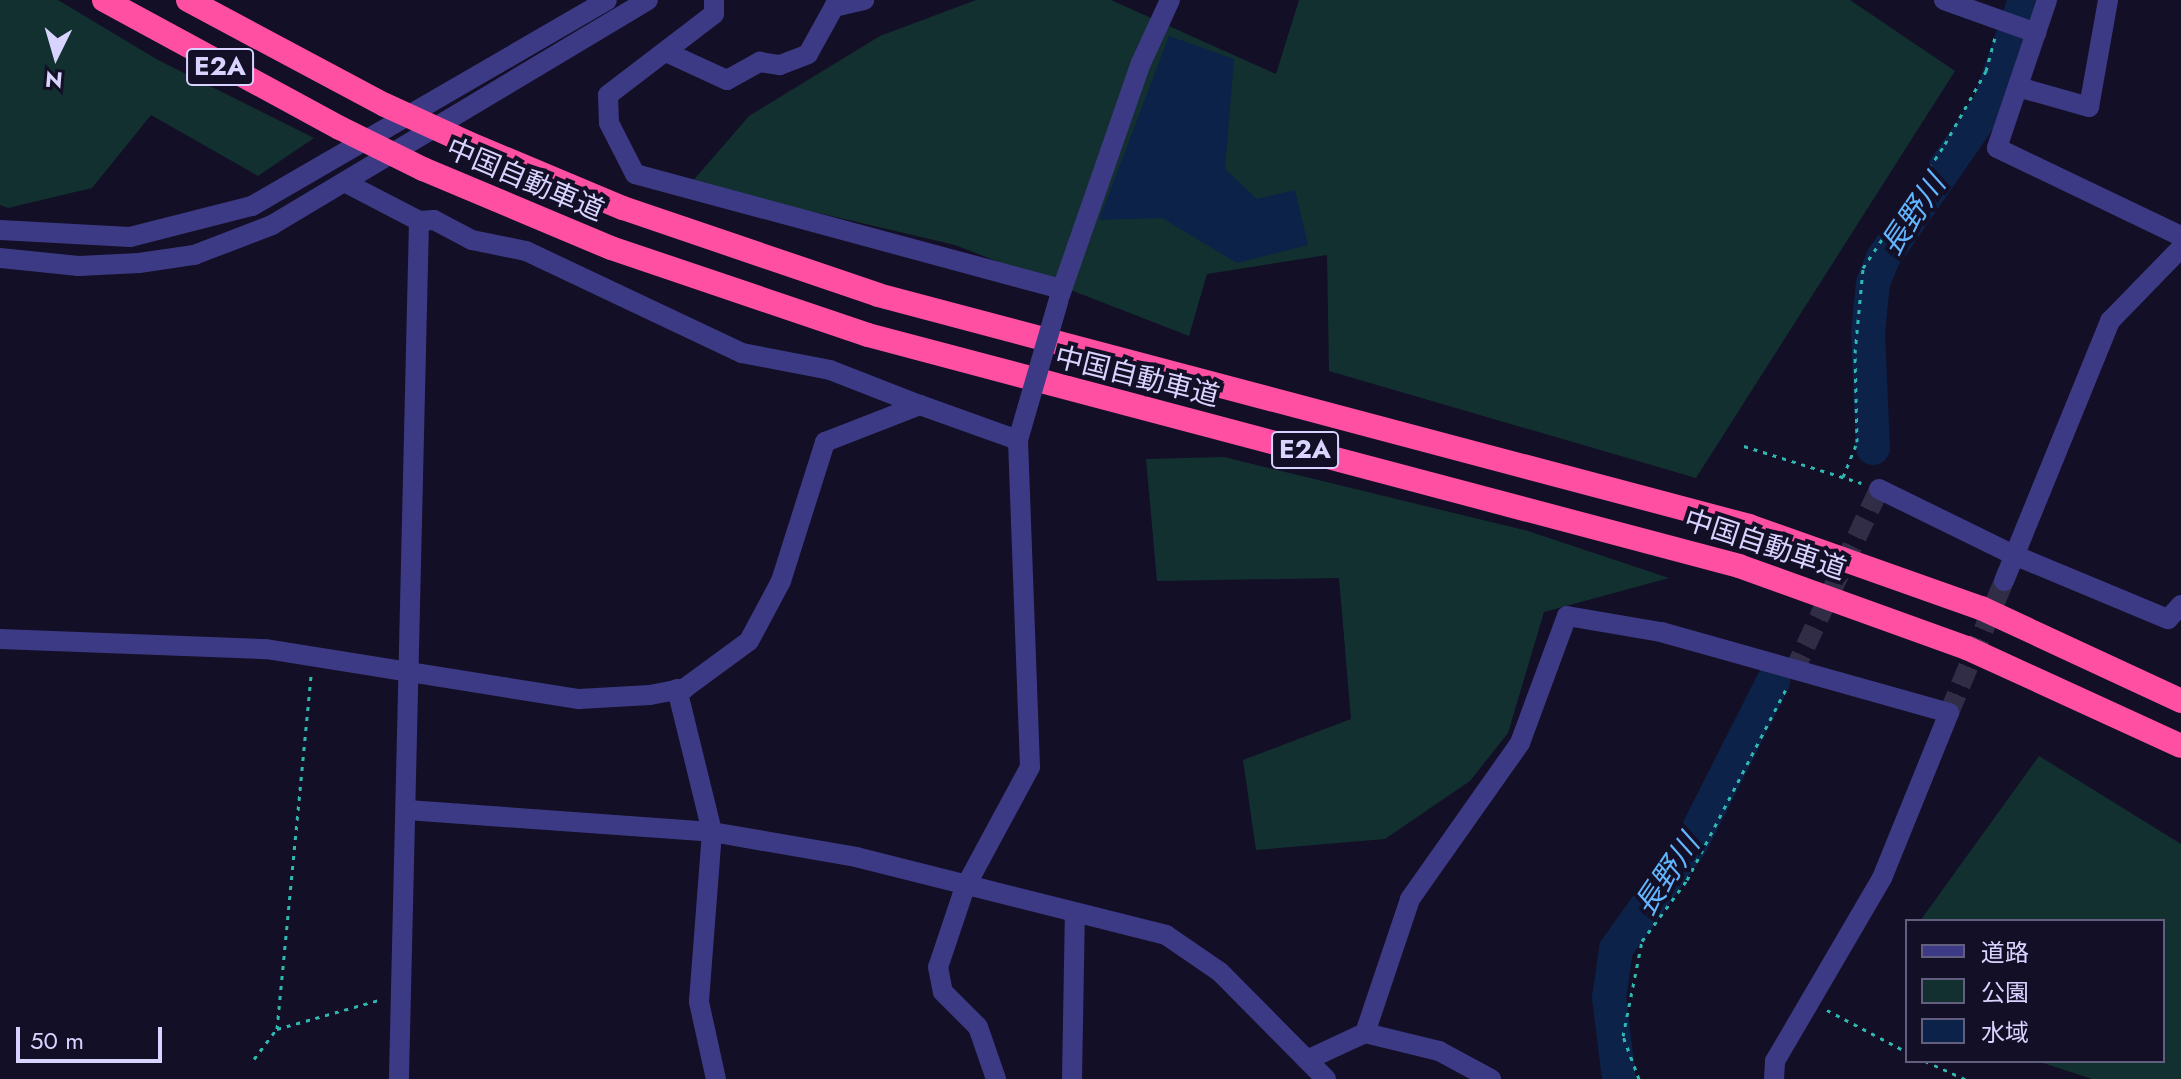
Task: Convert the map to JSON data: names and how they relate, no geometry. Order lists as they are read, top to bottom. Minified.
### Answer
{"streets":{"highway":["E2A","中国自動車道"]},"water":["長野川"],"legend":["道路","公園","水域"],"scale_bar":"50 m","north":"bottom"}
